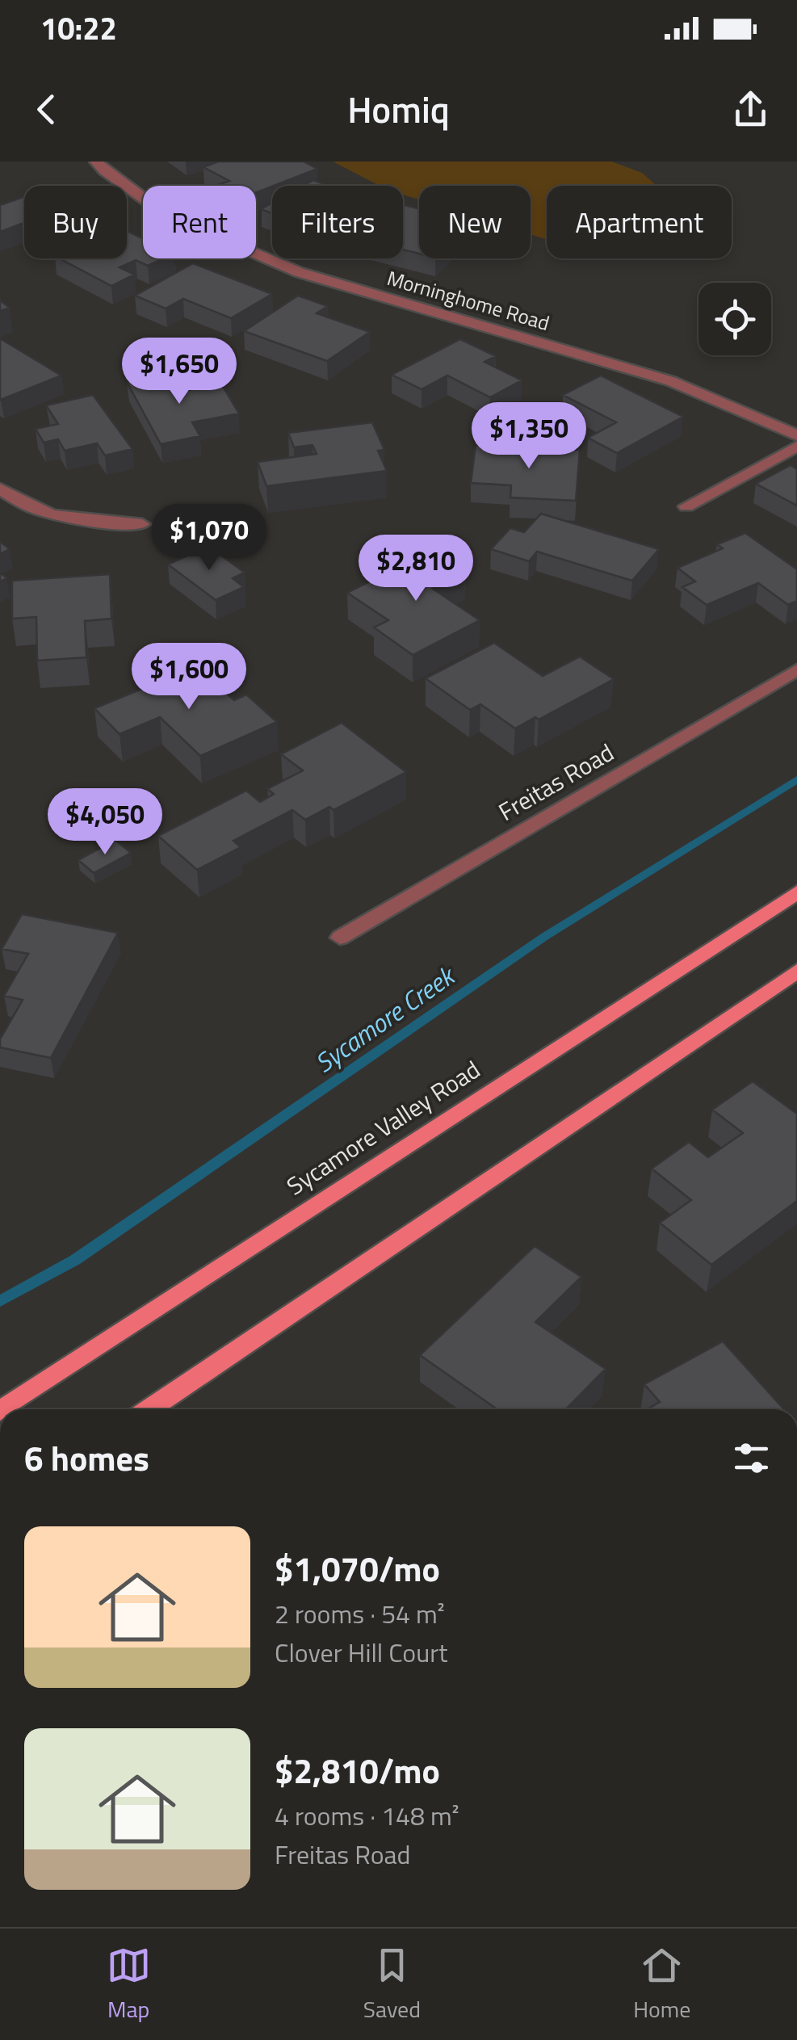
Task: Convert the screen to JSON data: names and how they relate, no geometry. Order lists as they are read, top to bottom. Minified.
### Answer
{"streets":{"main road":["Sycamore Valley Road"],"street":["Morninghome Road","Freitas Road"]},"water":["Sycamore Creek"],"page":{"status":"10:22","header":"Homiq","chip":["Buy","Rent","Filters","New","Apartment"],"price":["$1,650","$1,350","$1,070","$2,810","$1,600","$4,050"],"heading":"6 homes","list":[{"name":"$1,070/mo","note":"2 rooms · 54 m² · Clover Hill Court"},{"name":"$2,810/mo","note":"4 rooms · 148 m² · Freitas Road"}],"tabs":["Map","Saved","Home"]}}
